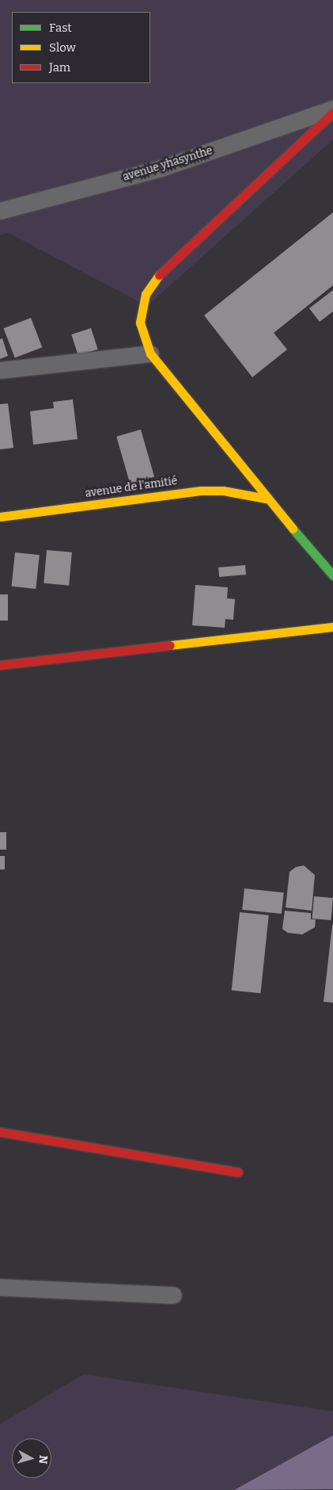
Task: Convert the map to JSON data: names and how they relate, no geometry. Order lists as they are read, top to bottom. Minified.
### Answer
{"streets":{"street":["avenue yhasynthe","avenue de l'amitié"]},"legend":["Fast","Slow","Jam"],"north":"right"}
